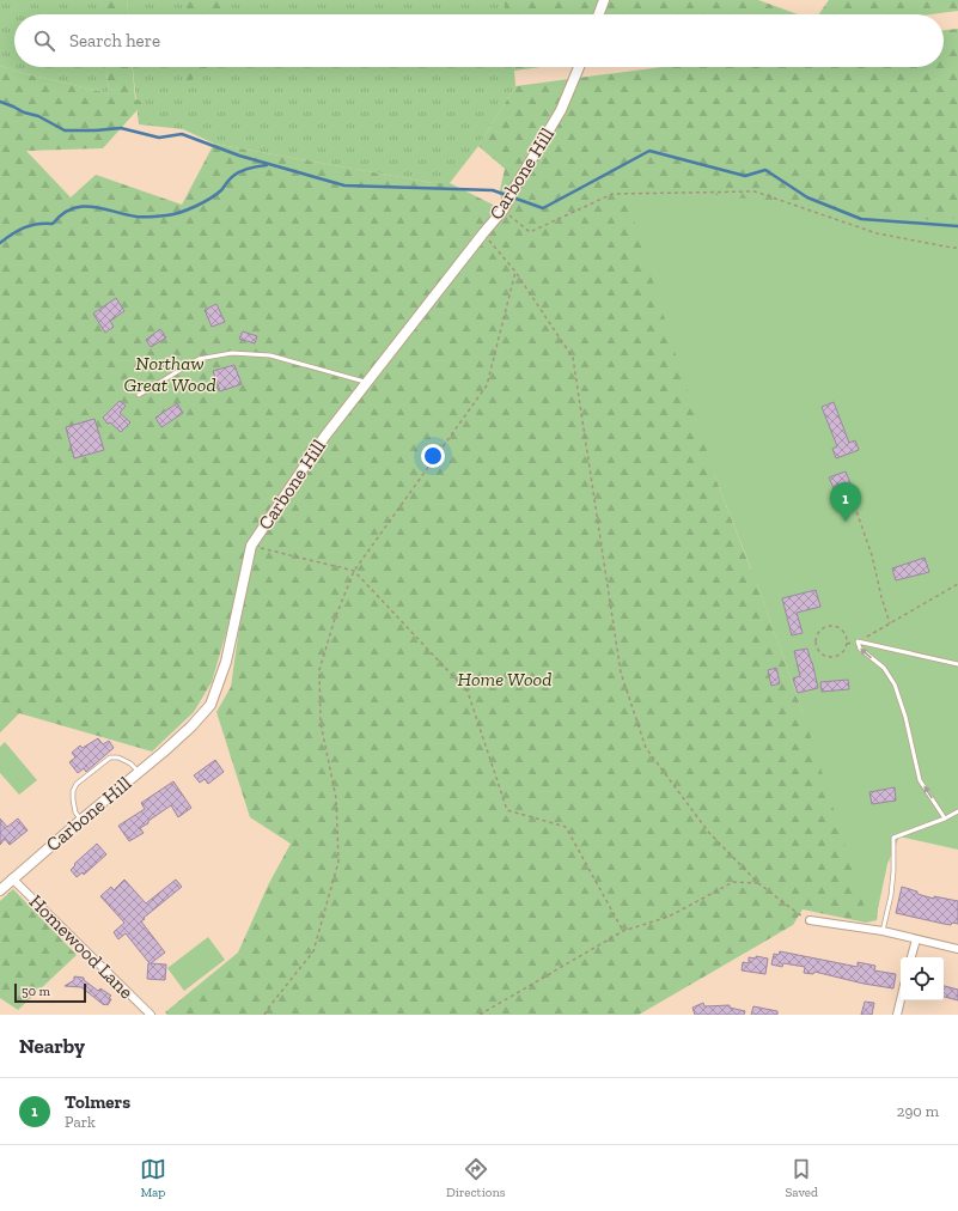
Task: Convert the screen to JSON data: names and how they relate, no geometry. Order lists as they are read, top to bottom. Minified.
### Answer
{"streets":{"street":["Carbone Hill","Homewood Lane"]},"crossings":[["Carbone Hill","Homewood Lane"]],"parks":["Northaw Great Wood","Home Wood"],"scale_bar":"50 m","page":{"search":"Search here","pins":"1","scale":"50 m","heading":"Nearby","list":[{"mark":"1","name":"Tolmers","note":"Park","value":"290 m"}],"nav":["Map","Directions","Saved"]}}
